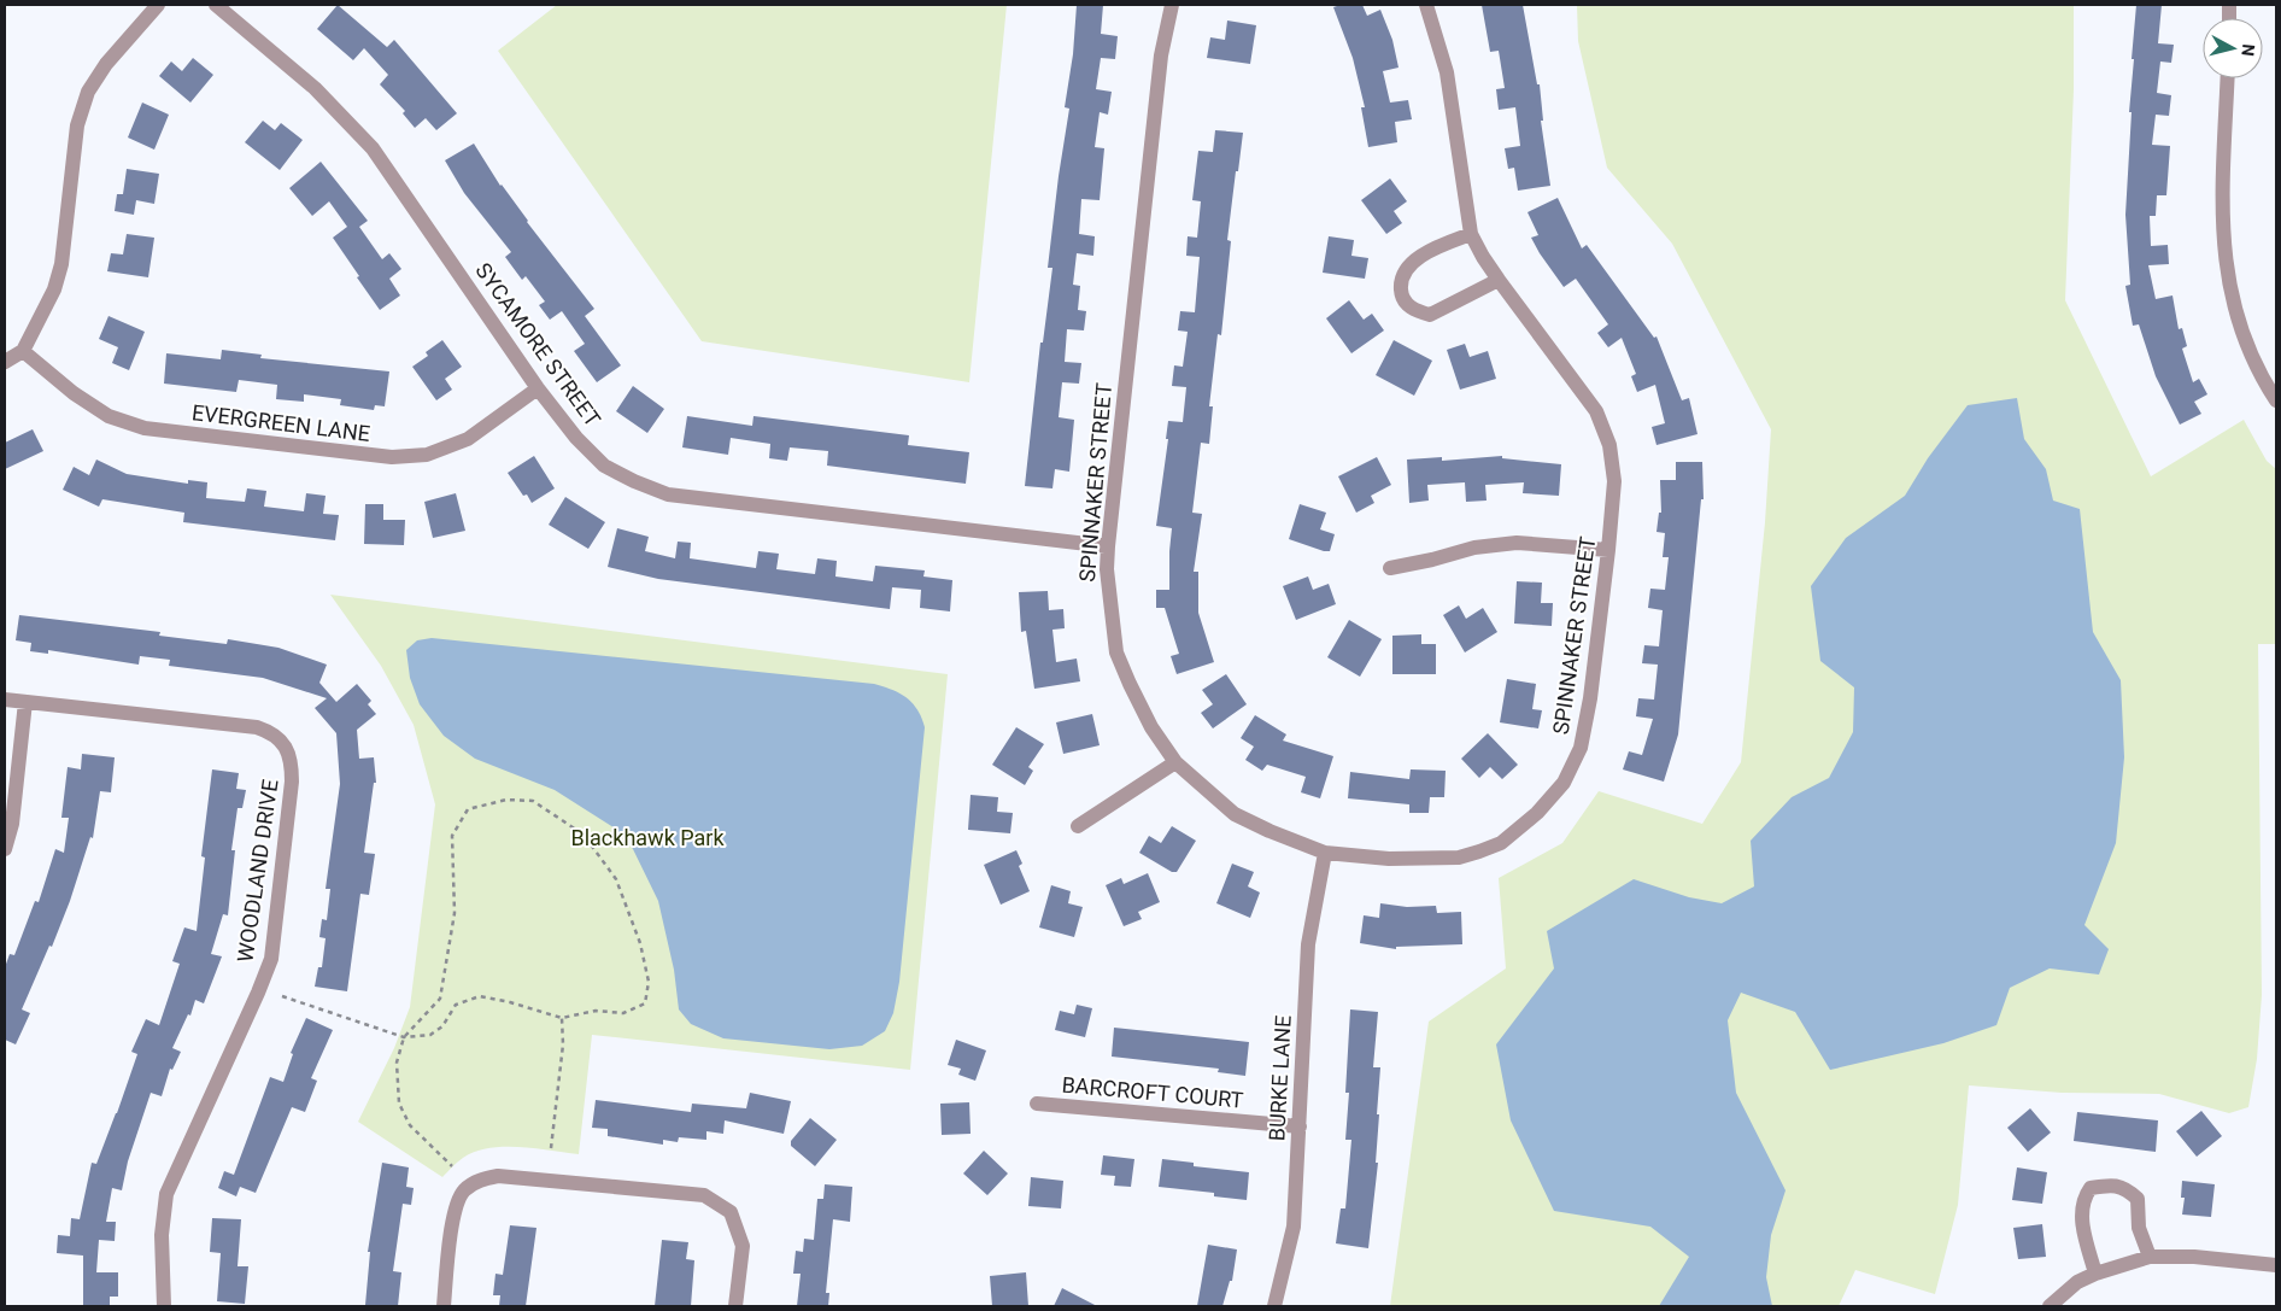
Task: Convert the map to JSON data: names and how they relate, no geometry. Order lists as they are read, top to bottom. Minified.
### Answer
{"streets":{"street":["SYCAMORE STREET","EVERGREEN LANE","SPINNAKER STREET","WOODLAND DRIVE","BURKE LANE","BARCROFT COURT"]},"crossings":[["SYCAMORE STREET","EVERGREEN LANE"],["SYCAMORE STREET","SPINNAKER STREET"],["SPINNAKER STREET","BURKE LANE"],["BURKE LANE","BARCROFT COURT"]],"parks":["Blackhawk Park"],"north":"right"}
